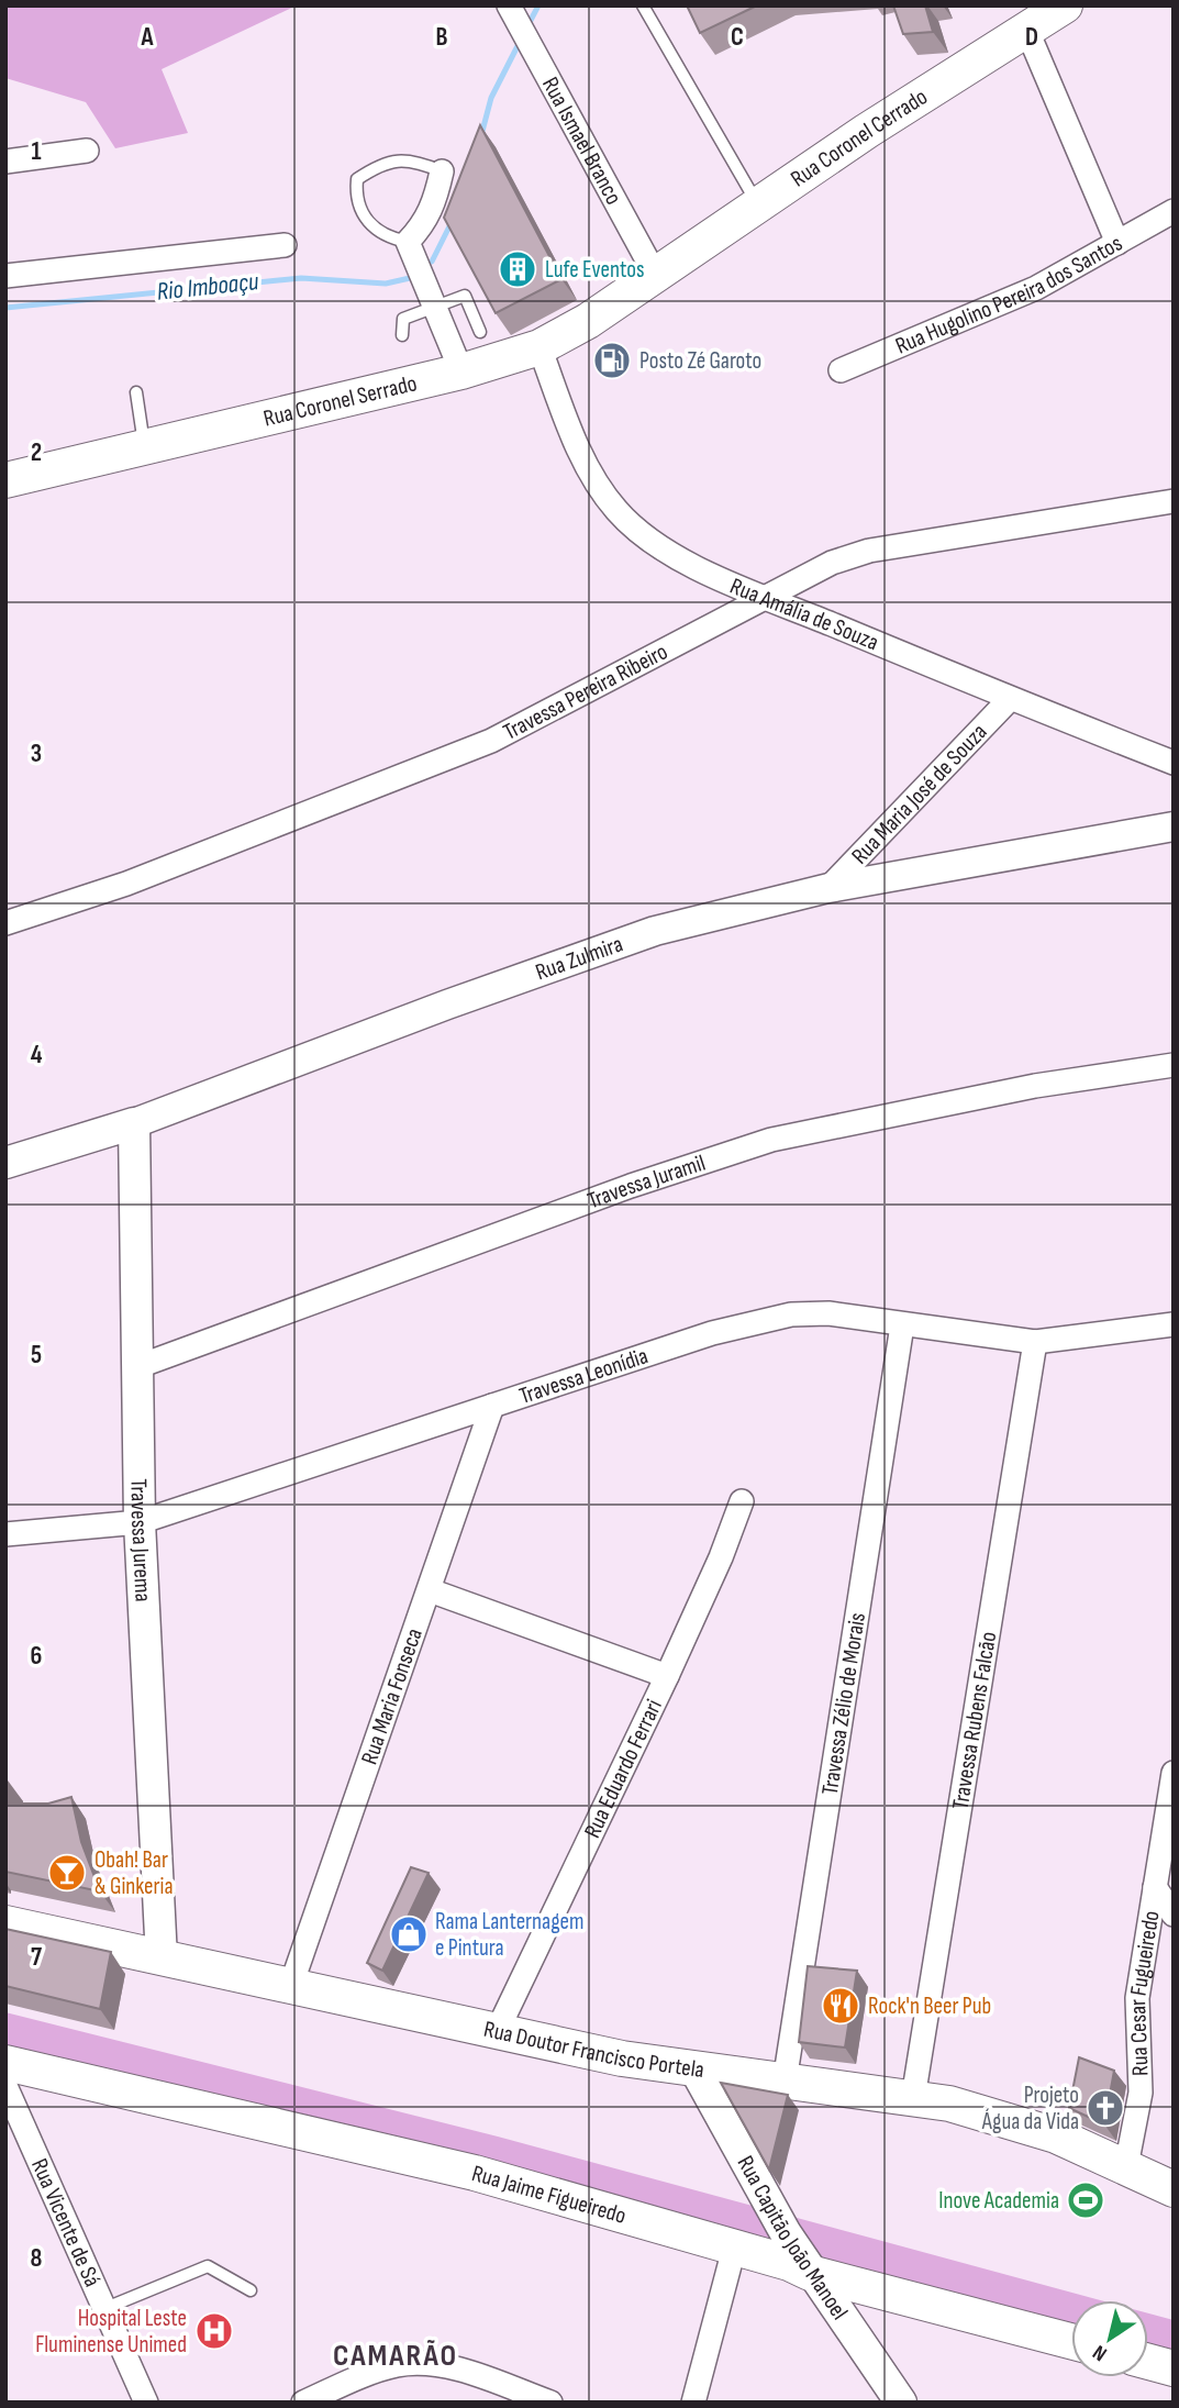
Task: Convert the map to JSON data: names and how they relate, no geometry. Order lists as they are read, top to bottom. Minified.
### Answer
{"streets":{"main road":["Rua Coronel Cerrado","Rua Coronel Serrado","Rua Zulmira","Travessa Jurema","Rua Doutor Francisco Portela","Rua Jaime Figueiredo","Rua Capitão João Manoel"],"street":["Rua Ismael Branco","Rua Hugolino Pereira dos Santos","Rua Amália de Souza","Travessa Pereira Ribeiro","Rua Maria José de Souza","Travessa Juramil","Travessa Leonídia","Rua Maria Fonseca","Travessa Zélio de Morais","Travessa Rubens Falcão","Rua Eduardo Ferrari","Rua Cesar Fugueiredo","Rua Vicente de Sá"]},"crossings":[["Rua Coronel Cerrado","Rua Ismael Branco"],["Rua Coronel Cerrado","Rua Coronel Serrado"],["Rua Ismael Branco","Rua Coronel Serrado"],["Rua Coronel Serrado","Rua Amália de Souza"],["Rua Amália de Souza","Travessa Pereira Ribeiro"],["Rua Amália de Souza","Rua Maria José de Souza"],["Rua Maria José de Souza","Rua Zulmira"],["Rua Zulmira","Travessa Jurema"],["Travessa Juramil","Travessa Jurema"],["Travessa Leonídia","Travessa Jurema"],["Travessa Leonídia","Rua Maria Fonseca"],["Travessa Leonídia","Travessa Zélio de Morais"],["Travessa Leonídia","Travessa Rubens Falcão"],["Travessa Jurema","Rua Doutor Francisco Portela"],["Rua Maria Fonseca","Rua Doutor Francisco Portela"],["Travessa Zélio de Morais","Rua Doutor Francisco Portela"],["Travessa Rubens Falcão","Rua Doutor Francisco Portela"],["Rua Eduardo Ferrari","Rua Doutor Francisco Portela"],["Rua Cesar Fugueiredo","Rua Doutor Francisco Portela"],["Rua Doutor Francisco Portela","Rua Capitão João Manoel"],["Rua Jaime Figueiredo","Rua Capitão João Manoel"]],"districts":["CAMARÃO"],"water":["Rio Imboaçu"],"places":{"building":["Lufe Eventos"],"fuel station":["Posto Zé Garoto"],"bar":["Obah! Bar & Ginkeria"],"shop":["Rama Lanternagem e Pintura"],"restaurant":["Rock'n Beer Pub"],"church":["Projeto Água da Vida"],"sports":["Inove Academia"],"hospital":["Hospital Leste Fluminense Unimed"]},"north":"bottom left","grid":{"columns":["A","B","C","D"],"rows":["1","2","3","4","5","6","7","8"]}}
